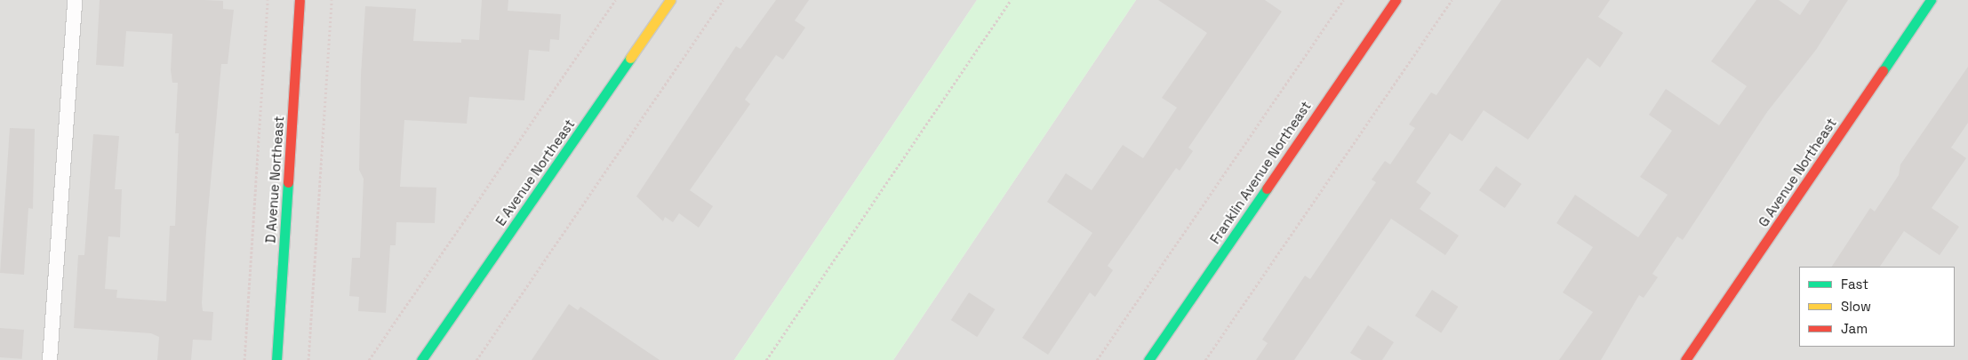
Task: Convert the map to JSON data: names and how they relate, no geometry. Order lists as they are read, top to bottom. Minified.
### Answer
{"streets":{"street":["E Avenue Northeast","Franklin Avenue Northeast","G Avenue Northeast","D Avenue Northeast"]},"legend":["Fast","Slow","Jam"]}
